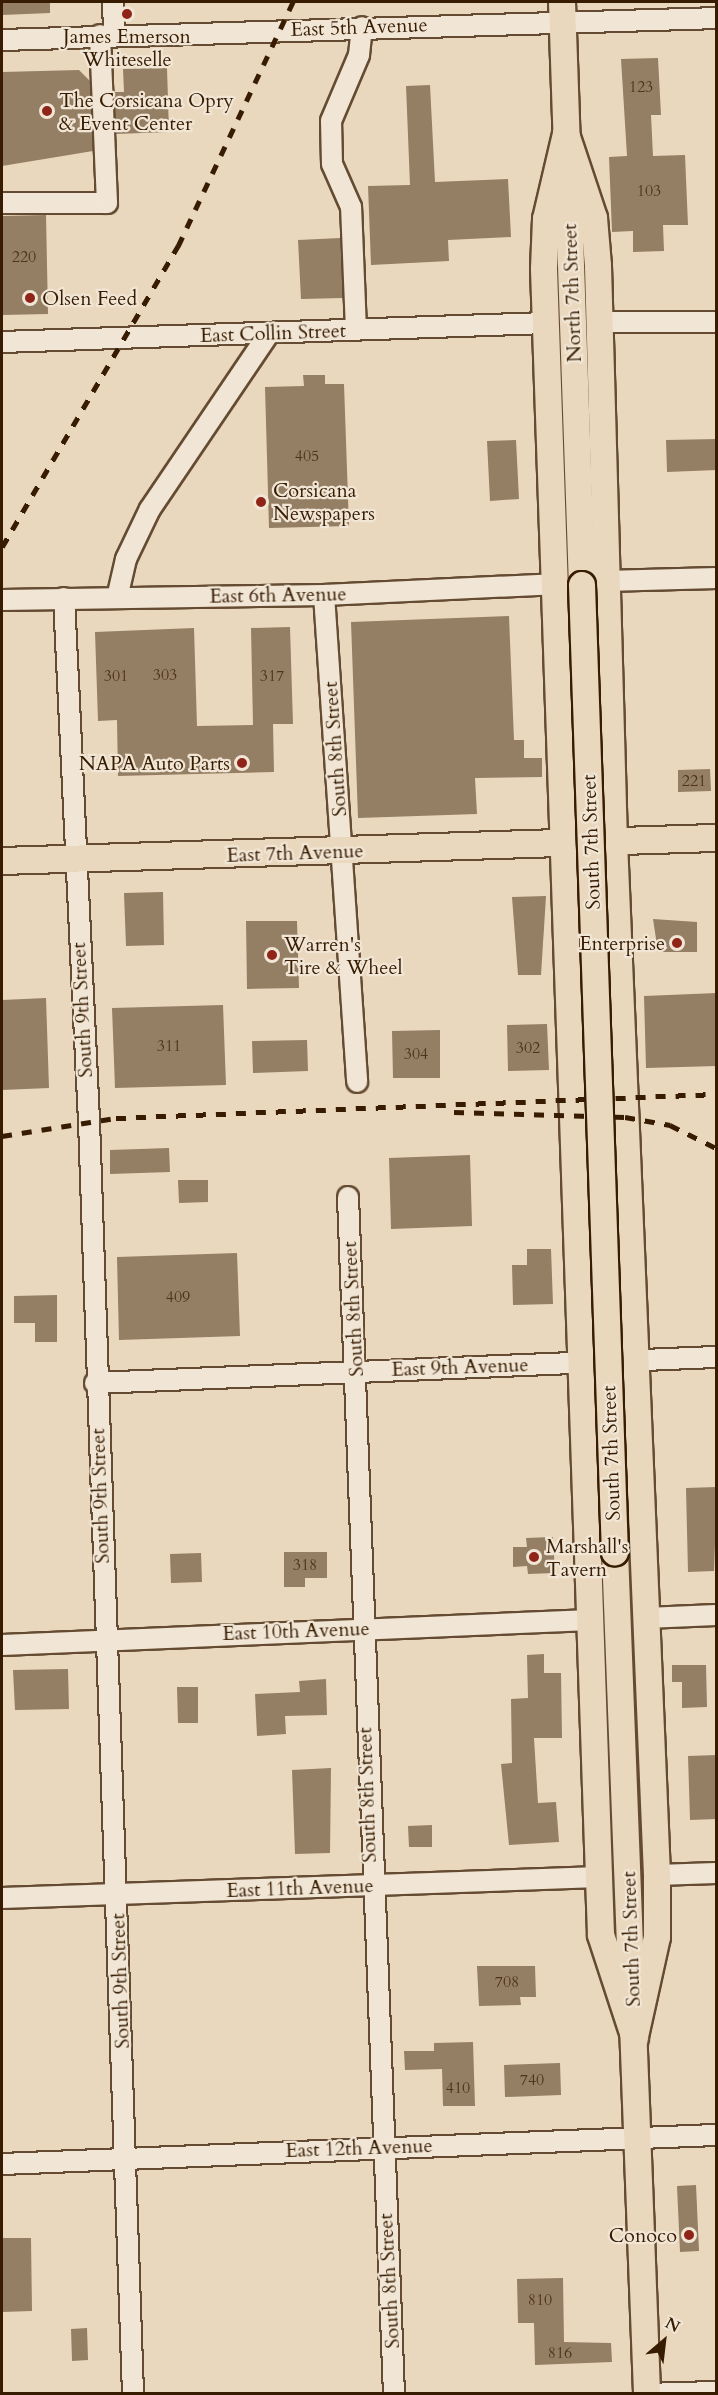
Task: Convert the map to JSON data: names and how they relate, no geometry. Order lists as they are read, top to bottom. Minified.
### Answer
{"streets":{"main road":["North 7th Street","South 7th Street","East 7th Avenue"],"street":["East 5th Avenue","East Collin Street","East 6th Avenue","South 8th Street","South 9th Street","East 9th Avenue","East 10th Avenue","East 11th Avenue","East 12th Avenue"]},"crossings":[["East 5th Avenue","North 7th Street"],["North 7th Street","South 7th Street"],["East 6th Avenue","South 8th Street"],["East 6th Avenue","South 9th Street"],["South 8th Street","East 7th Avenue"],["South 8th Street","East 9th Avenue"],["South 8th Street","East 10th Avenue"],["South 8th Street","East 11th Avenue"],["South 8th Street","East 12th Avenue"],["South 7th Street","East 12th Avenue"],["East 7th Avenue","South 9th Street"],["South 9th Street","East 9th Avenue"],["South 9th Street","East 10th Avenue"],["South 9th Street","East 11th Avenue"],["South 9th Street","East 12th Avenue"]],"places":["James Emerson Whiteselle","The Corsicana Opry & Event Center","Olsen Feed","Corsicana Newspapers","NAPA Auto Parts","Enterprise","Warren's Tire & Wheel","Marshall's Tavern","Conoco"],"house_numbers":["123","103","220","405","303","301","317","221","311","302","304","409","318","708","740","410","810","816"],"north":"top right"}
